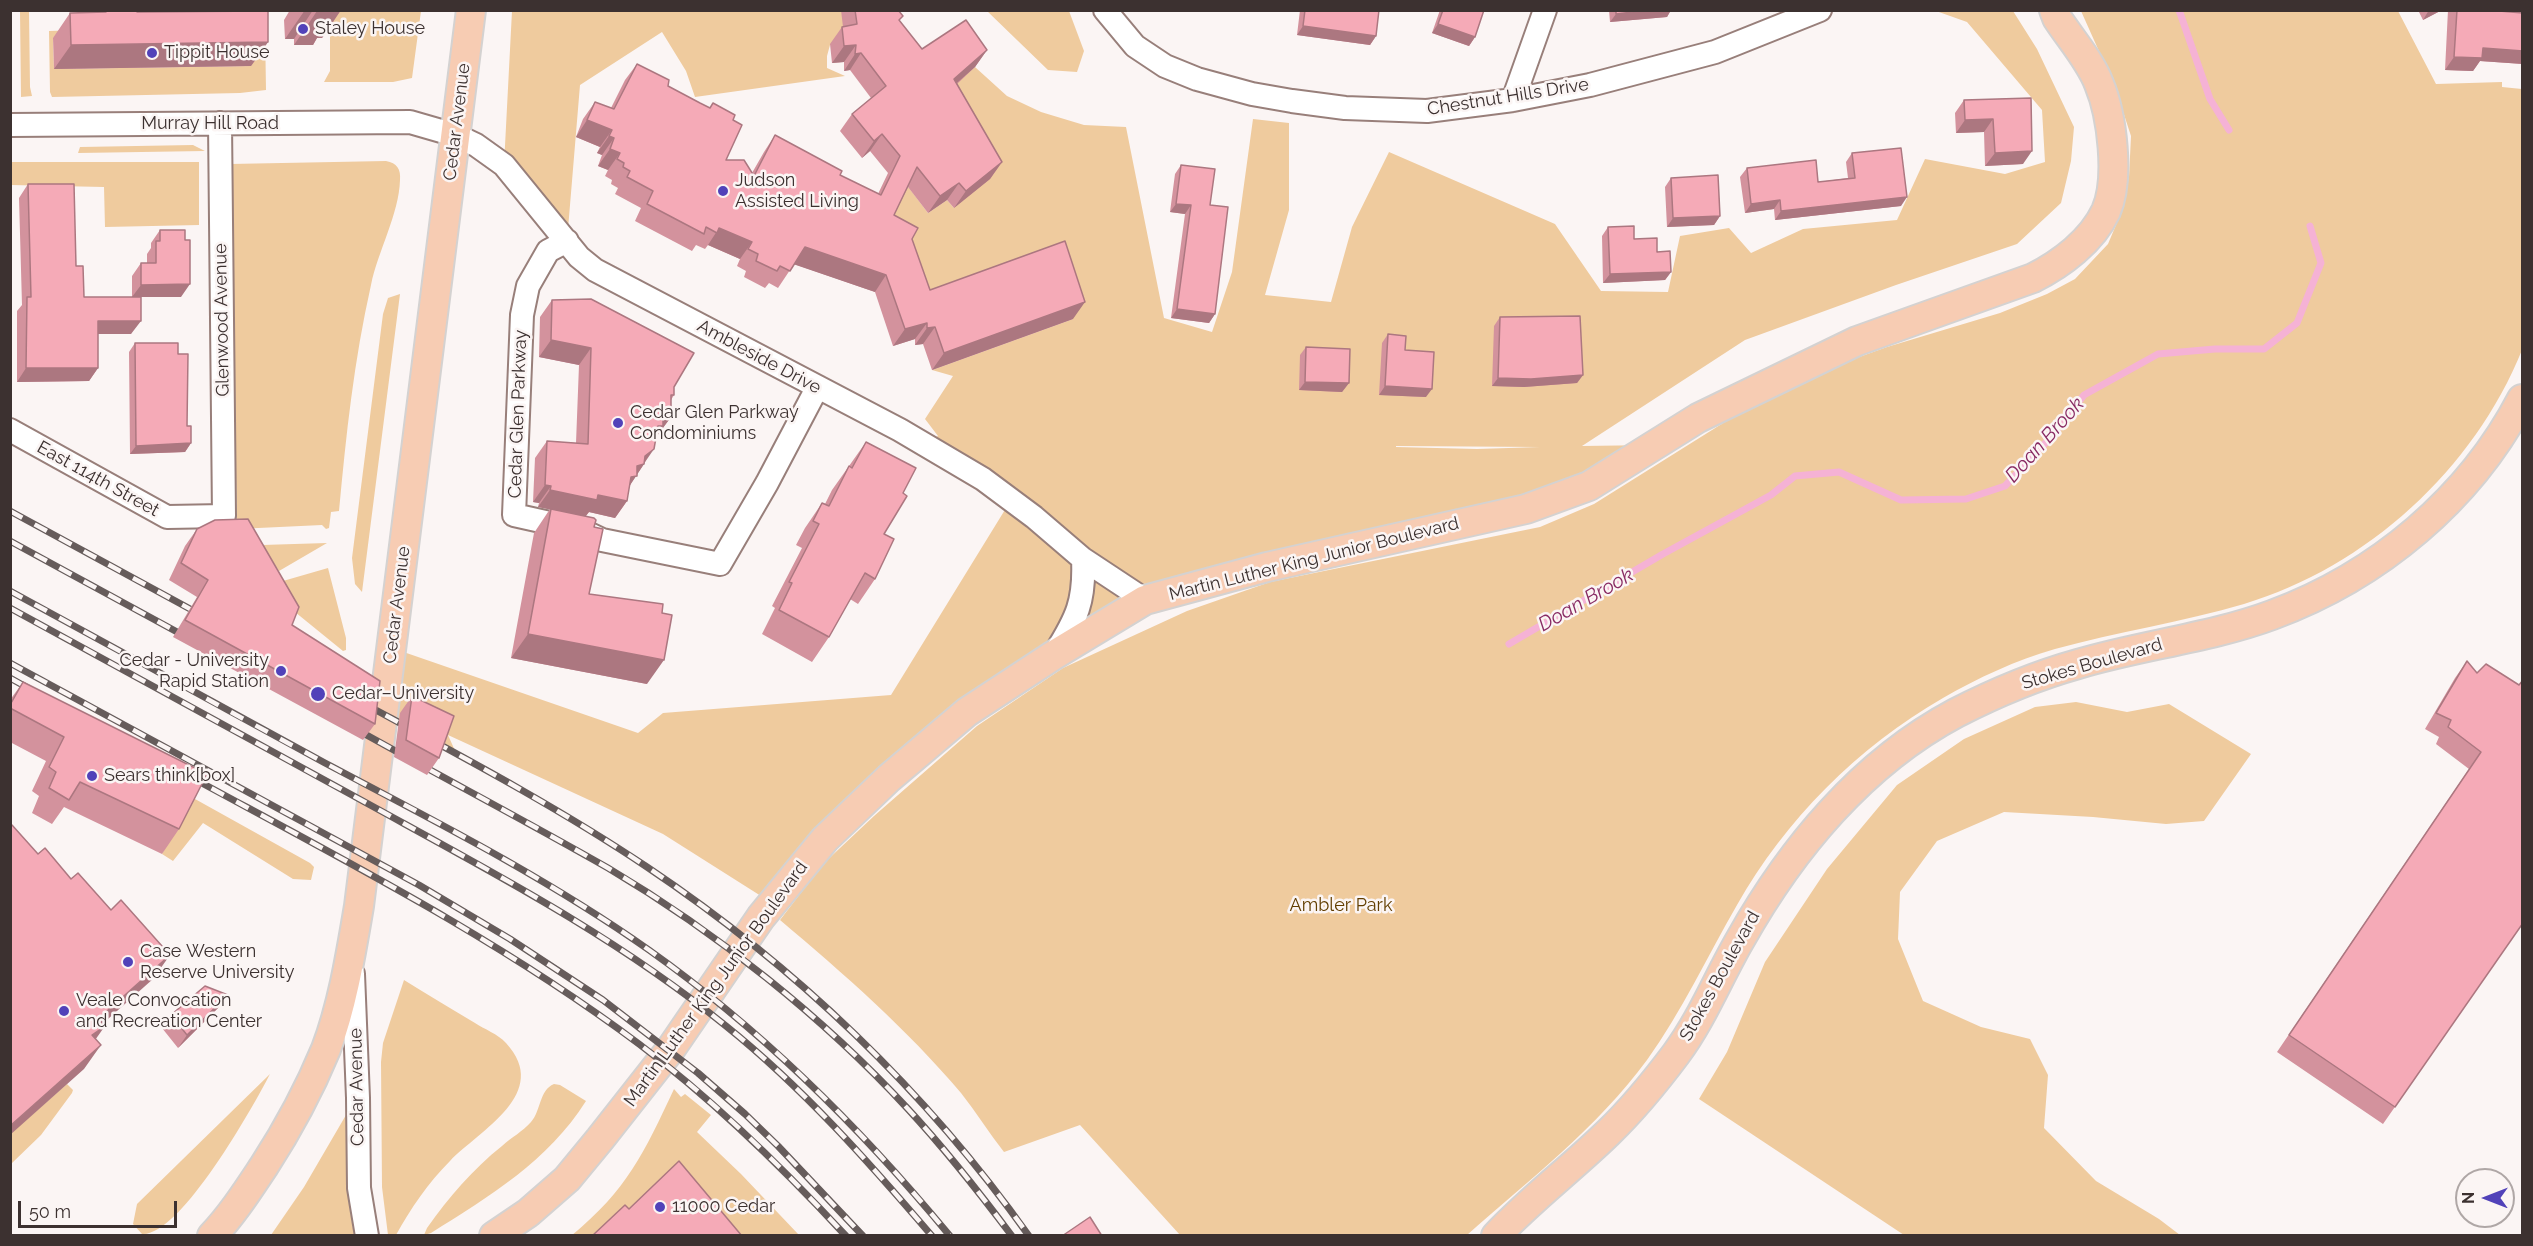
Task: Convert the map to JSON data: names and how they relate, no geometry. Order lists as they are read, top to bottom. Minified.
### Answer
{"streets":{"main road":["Cedar Avenue","Martin Luther King Junior Boulevard","Stokes Boulevard"],"street":["Chestnut Hills Drive","Murray Hill Road","Glenwood Avenue","Ambleside Drive","Cedar Glen Parkway","East 114th Street"]},"crossings":[["Cedar Avenue","Murray Hill Road"],["Cedar Avenue","Ambleside Drive"],["Murray Hill Road","Glenwood Avenue"],["Murray Hill Road","Ambleside Drive"],["Glenwood Avenue","East 114th Street"],["Ambleside Drive","Cedar Glen Parkway"],["Ambleside Drive","Martin Luther King Junior Boulevard"]],"water":["Doan Brook"],"parks":["Ambler Park"],"places":["Staley House","Tippit House","Judson Assisted Living","Cedar Glen Parkway Condominiums","Cedar - University Rapid Station","Cedar–University","Sears think[box]","Case Western Reserve University","Veale Convocation and Recreation Center","11000 Cedar"],"scale_bar":"50 m","north":"left"}
